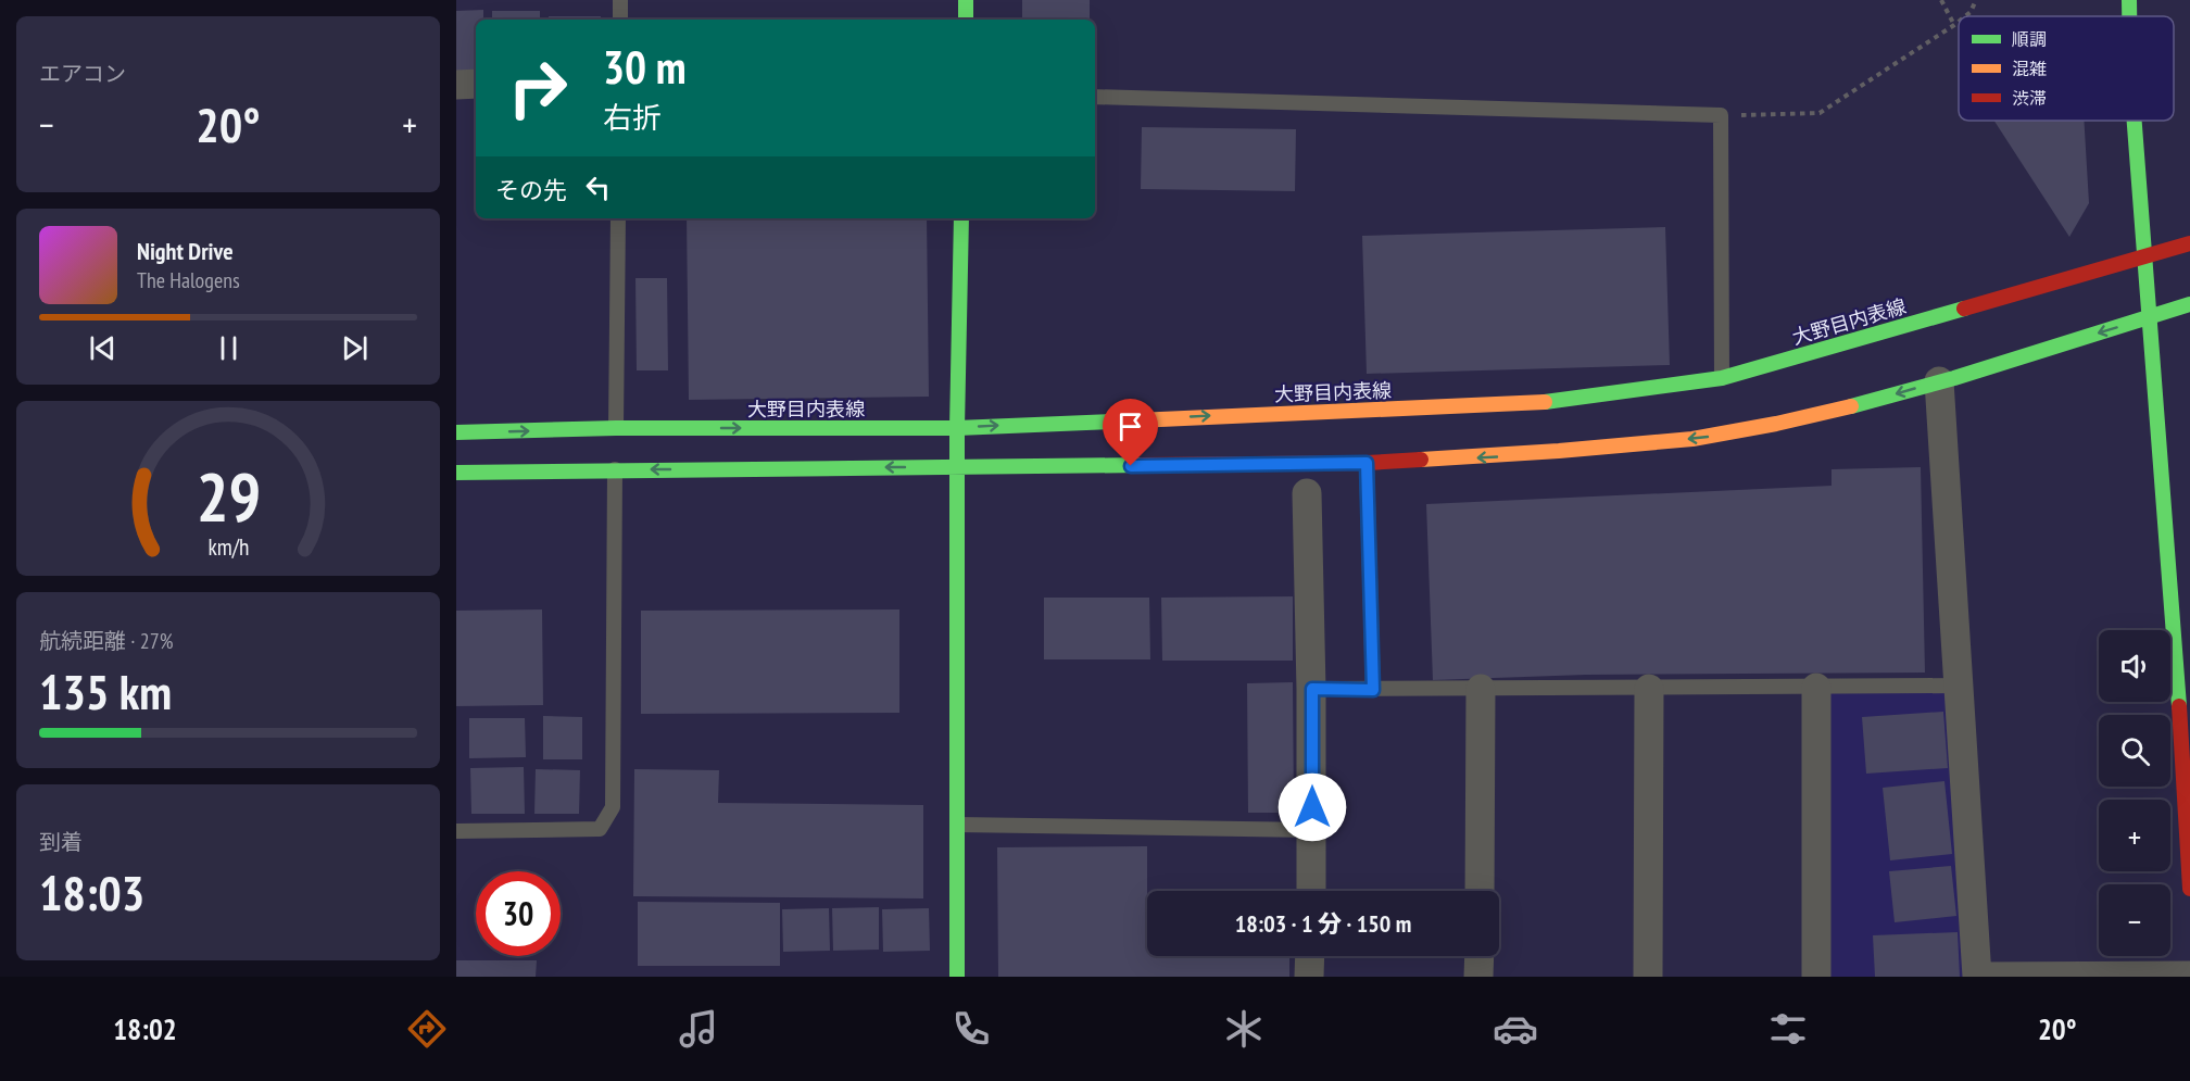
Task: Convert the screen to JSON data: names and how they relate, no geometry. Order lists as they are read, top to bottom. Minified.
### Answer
{"streets":{"main road":["大野目内表線"]},"legend":["順調","混雑","渋滞"],"page":{"tile":["エアコン",["航続距離 · 27%","135 km"],["到着","18:03"]],"turn":["30 m","右折"],"heat":["−","20°","+"],"then":"その先","song":["Night Drive","The Halogens"],"map_buttons":["+","−"],"limit":"30","trip":"18:03 · 1 分 · 150 m","tabs":["18:02","20°"],"gauge":["29","km/h"]}}
